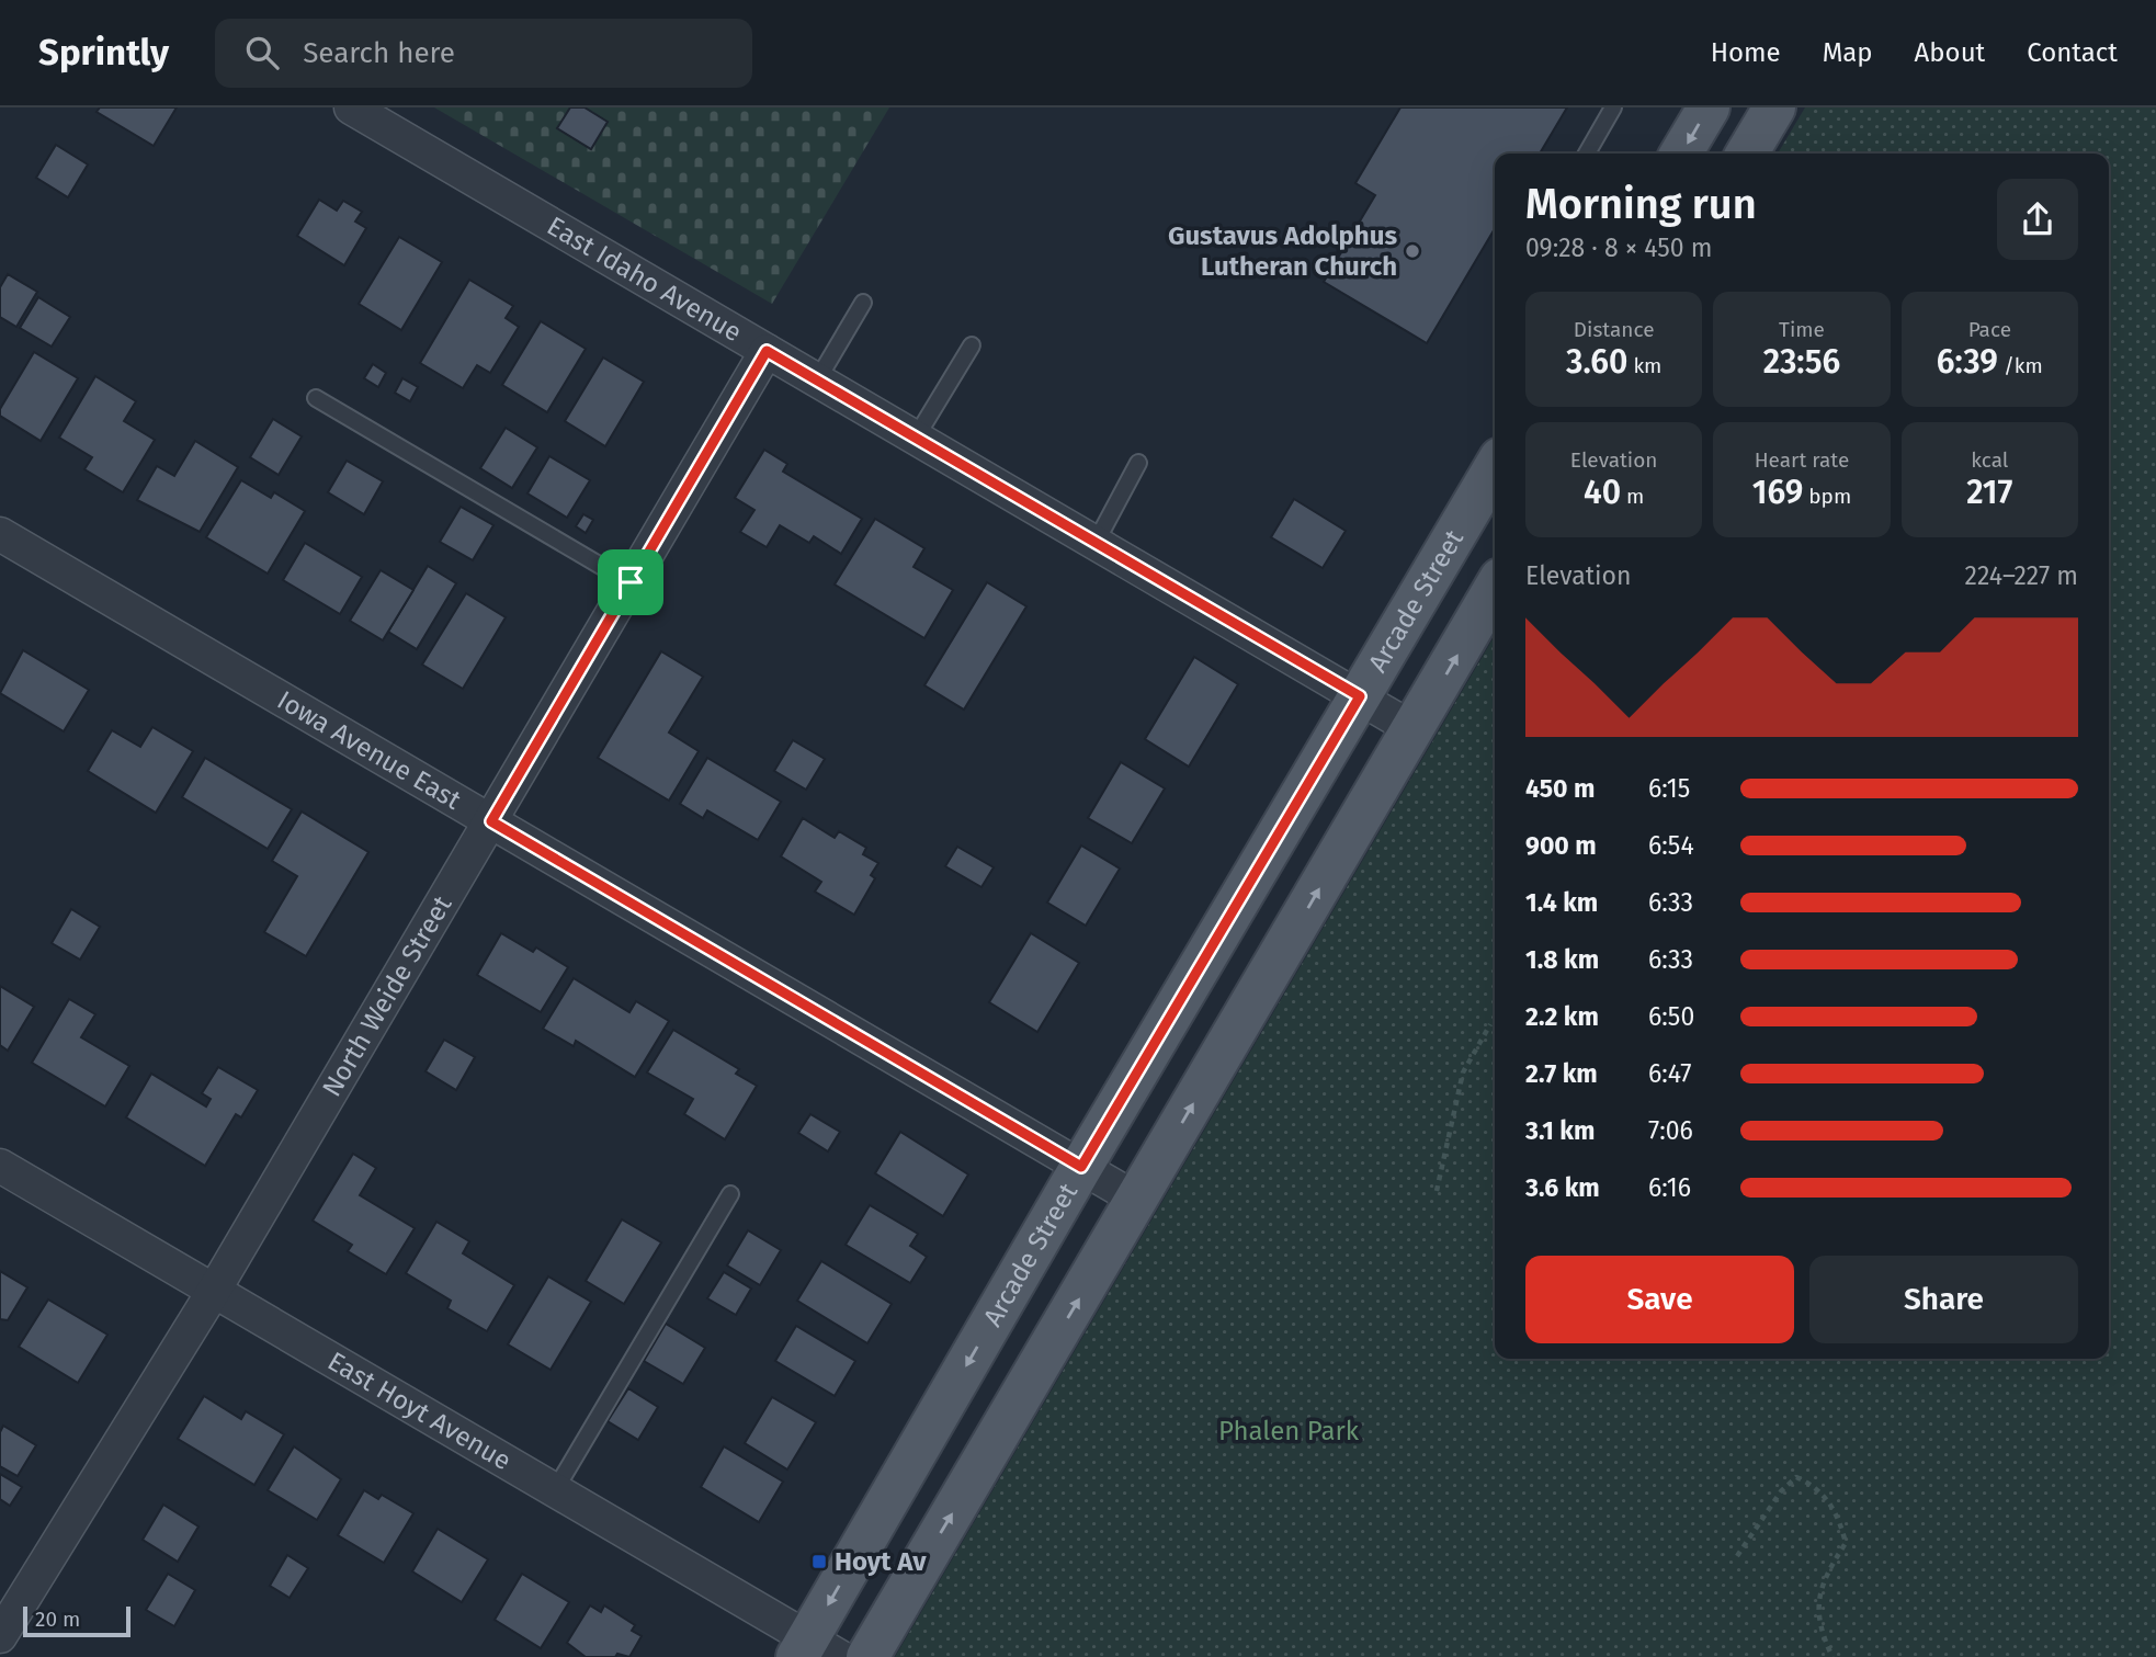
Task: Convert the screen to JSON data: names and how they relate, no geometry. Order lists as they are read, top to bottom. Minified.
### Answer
{"streets":{"main road":["Arcade Street"],"street":["East Idaho Avenue","Iowa Avenue East","North Weide Street","East Hoyt Avenue"]},"crossings":[["East Idaho Avenue","Arcade Street"],["East Idaho Avenue","North Weide Street"],["Arcade Street","Iowa Avenue East"],["Arcade Street","East Hoyt Avenue"],["Iowa Avenue East","North Weide Street"],["North Weide Street","East Hoyt Avenue"]],"parks":["Phalen Park"],"places":{"other":["Gustavus Adolphus Lutheran Church"],"transit":["Hoyt Av"]},"scale_bar":"20 m","page":{"header":"Sprintly","search":"Search here","nav":["Home","Map","About","Contact"],"heading":["Morning run","09:28 · 8 × 450 m"],"stats":[["Distance","3.60 km"],["Time","23:56"],["Pace","6:39 /km"],["Elevation","40 m"],["Heart rate","169 bpm"],["kcal","217"]],"chart":["Elevation","224–227 m"],"list":[{"name":"450 m","note":"6:15"},{"name":"900 m","note":"6:54"},{"name":"1.4 km","note":"6:33"},{"name":"1.8 km","note":"6:33"},{"name":"2.2 km","note":"6:50"},{"name":"2.7 km","note":"6:47"},{"name":"3.1 km","note":"7:06"},{"name":"3.6 km","note":"6:16"}],"buttons":["Save","Share"],"scale":"20 m"}}
